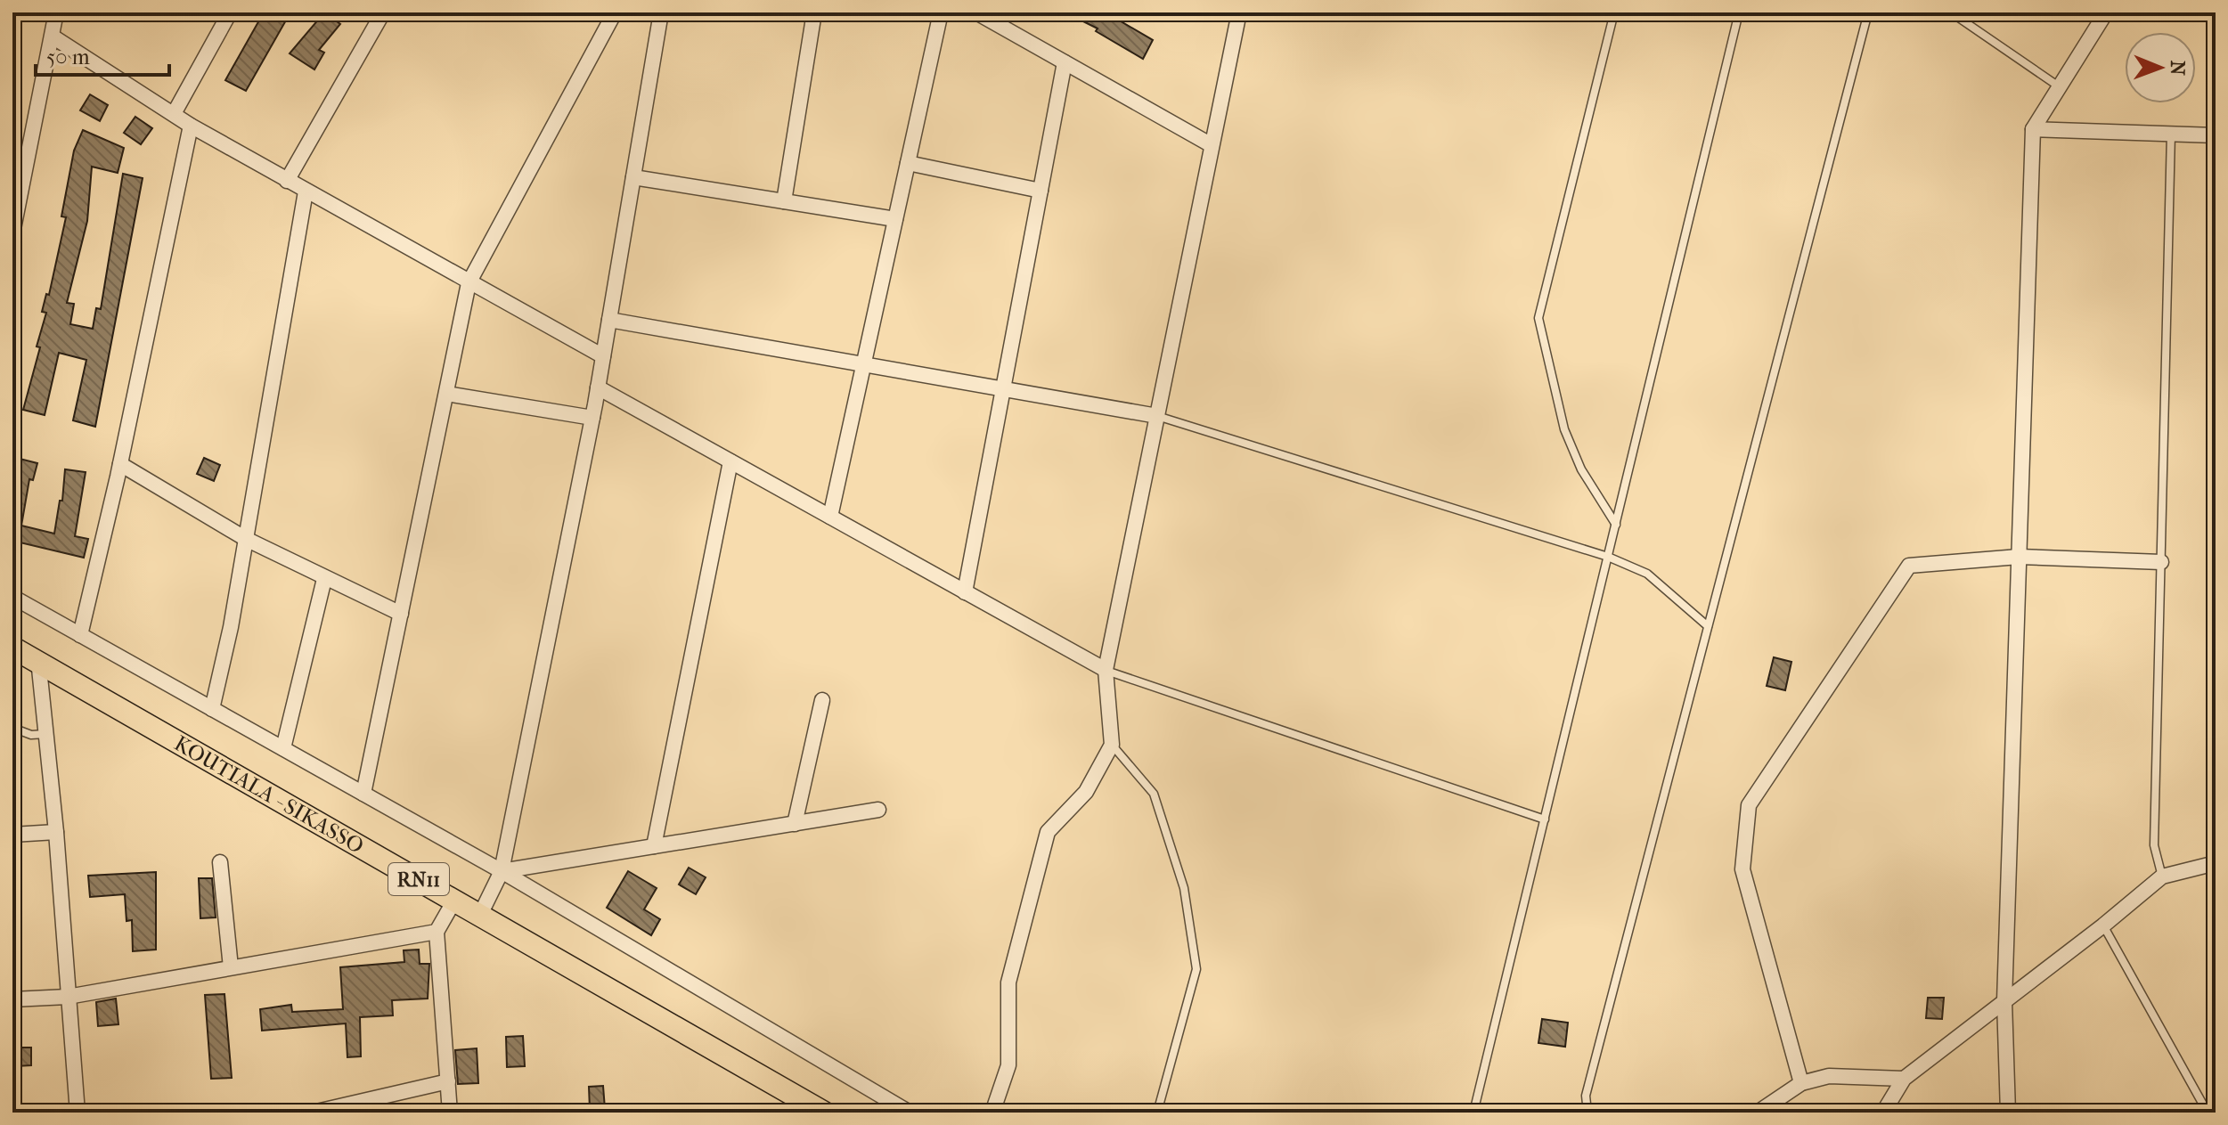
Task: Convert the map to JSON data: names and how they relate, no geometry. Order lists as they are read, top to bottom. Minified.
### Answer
{"streets":{"main road":["KOUTIALA - SIKASSO","RN11"]},"scale_bar":"50 m","north":"right"}
